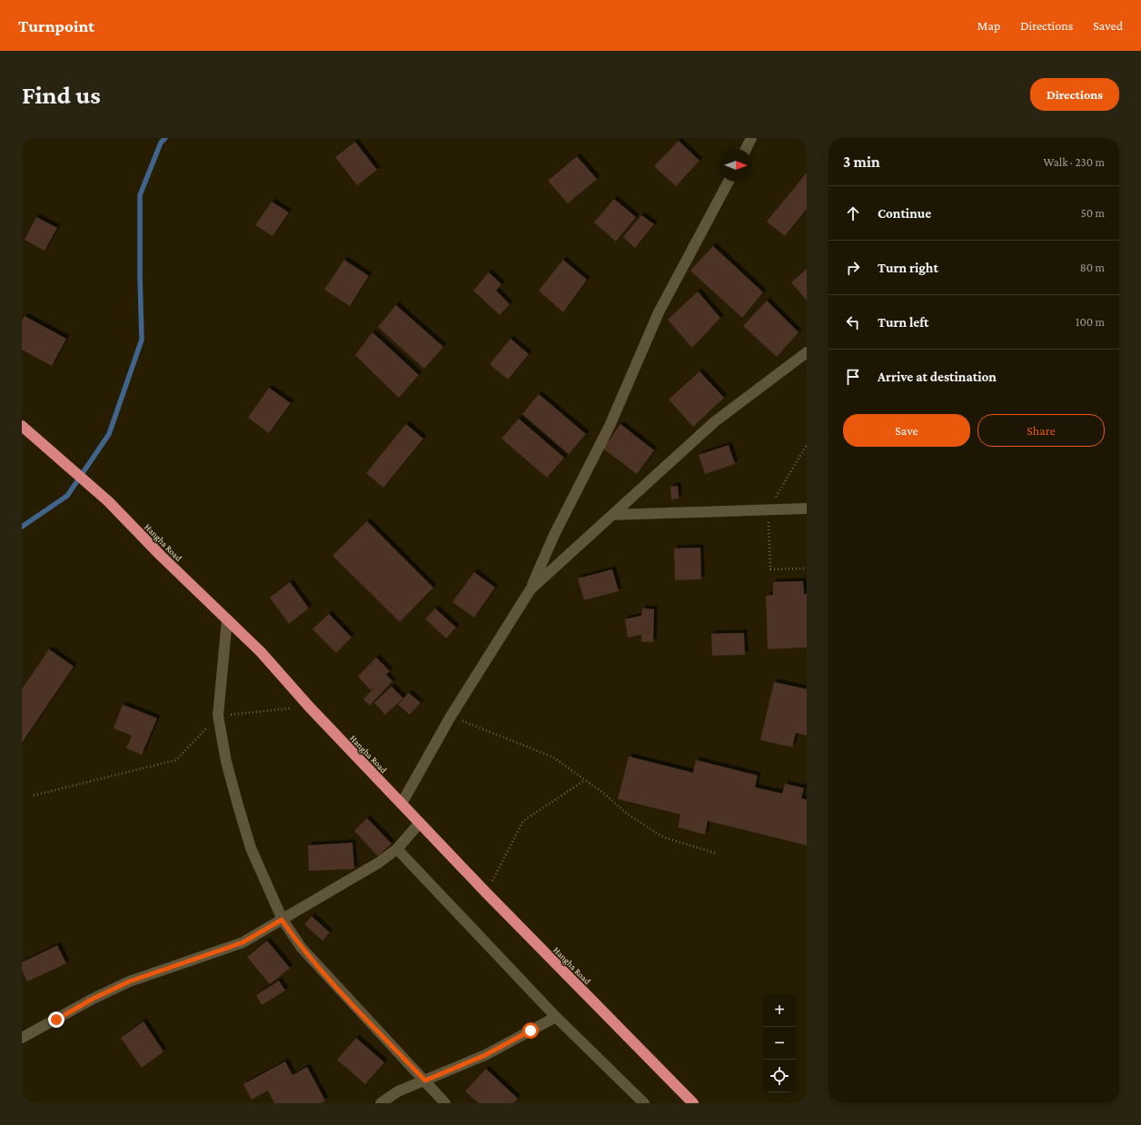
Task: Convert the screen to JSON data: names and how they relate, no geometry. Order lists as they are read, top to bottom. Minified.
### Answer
{"streets":{"highway":["Hangha Road"]},"north":"right","page":{"header":"Turnpoint","nav":["Map","Directions","Saved"],"buttons":["Directions",["Save","Share"]],"title":"Find us","heading":["3 min","Walk · 230 m"],"list":[["Continue","50 m"],["Turn right","80 m"],["Turn left","100 m"],"Arrive at destination"],"map_buttons":["+","−"]}}
